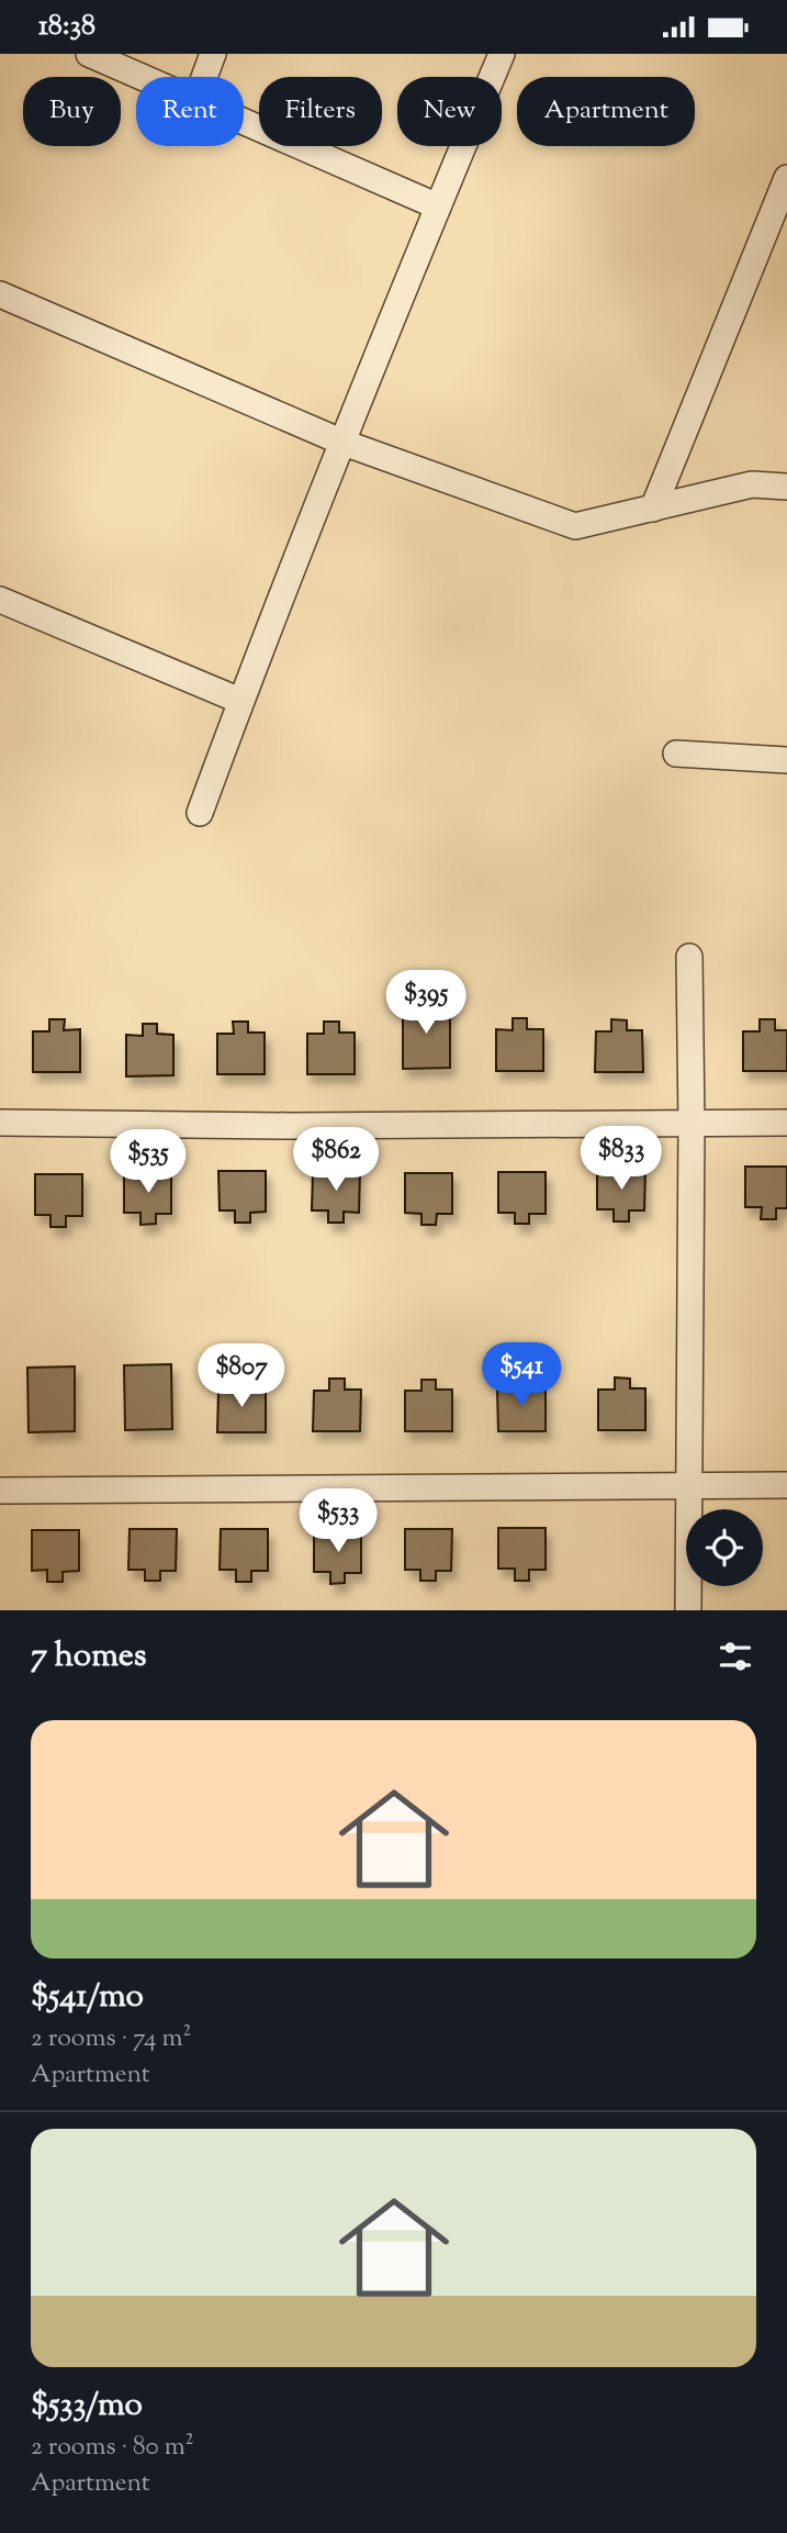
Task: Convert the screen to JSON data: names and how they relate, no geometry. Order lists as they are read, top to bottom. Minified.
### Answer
{"page":{"status":"18:38","chip":["Buy","Rent","Filters","New","Apartment"],"price":["$395","$833","$862","$535","$541","$807","$533"],"heading":"7 homes","list":[{"name":"$541/mo","note":"2 rooms · 74 m² · Apartment"},{"name":"$533/mo","note":"2 rooms · 80 m² · Apartment"}]}}
